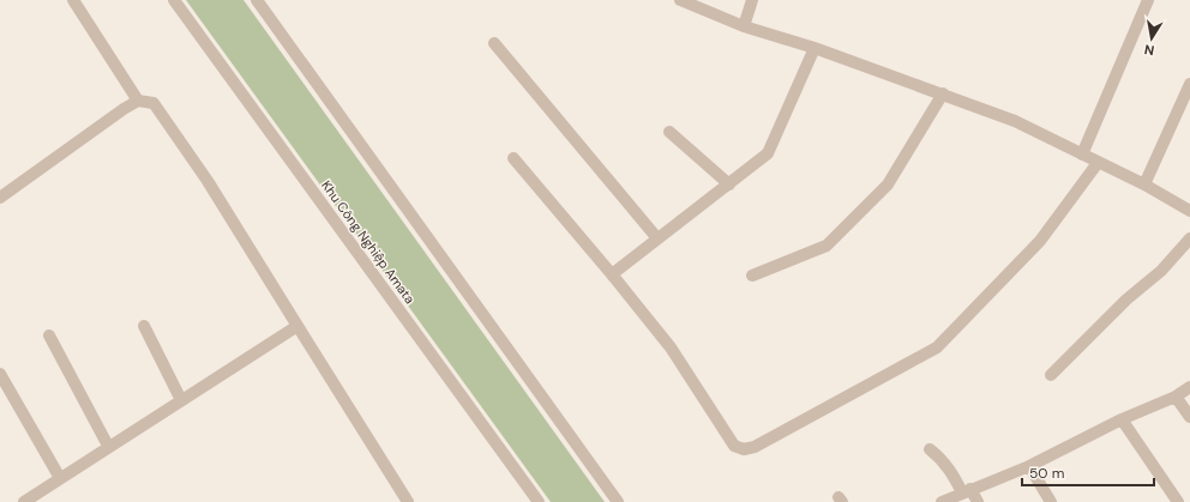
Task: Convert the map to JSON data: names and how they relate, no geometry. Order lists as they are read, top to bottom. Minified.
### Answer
{"streets":{"street":["Khu Công Nghiệp Amata"]},"scale_bar":"50 m","north":"bottom"}
